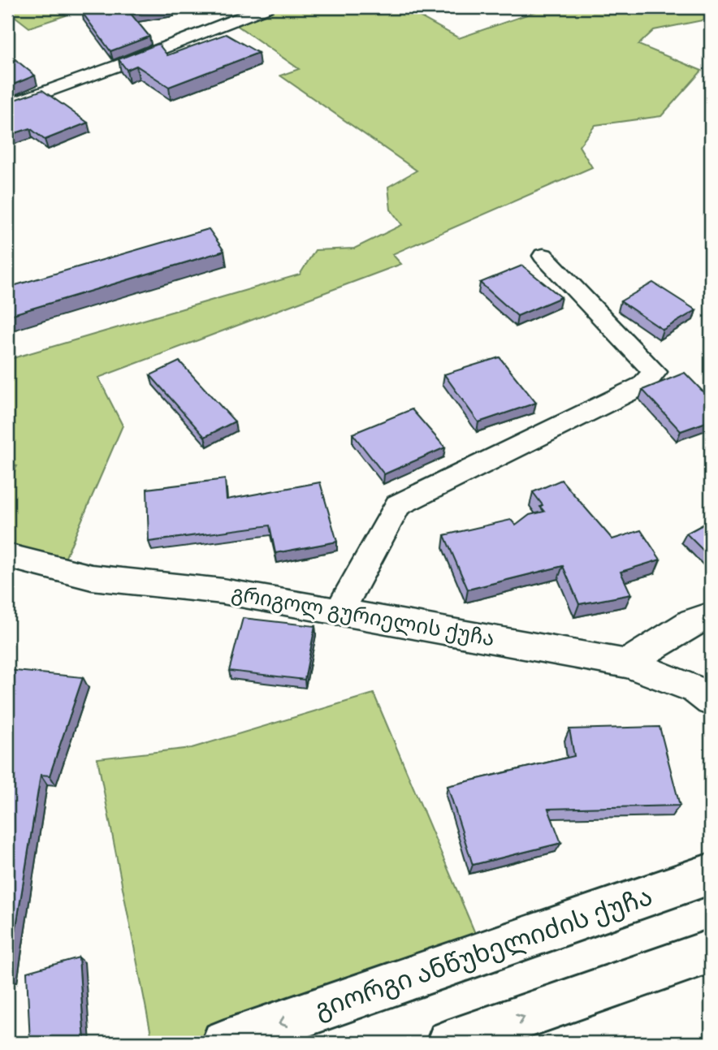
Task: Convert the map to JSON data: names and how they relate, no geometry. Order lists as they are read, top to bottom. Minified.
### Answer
{"streets":{"main road":["გიორგი ანწუხელიძის ქუჩა"],"street":["გრიგოლ გურიელის ქუჩა"]}}
